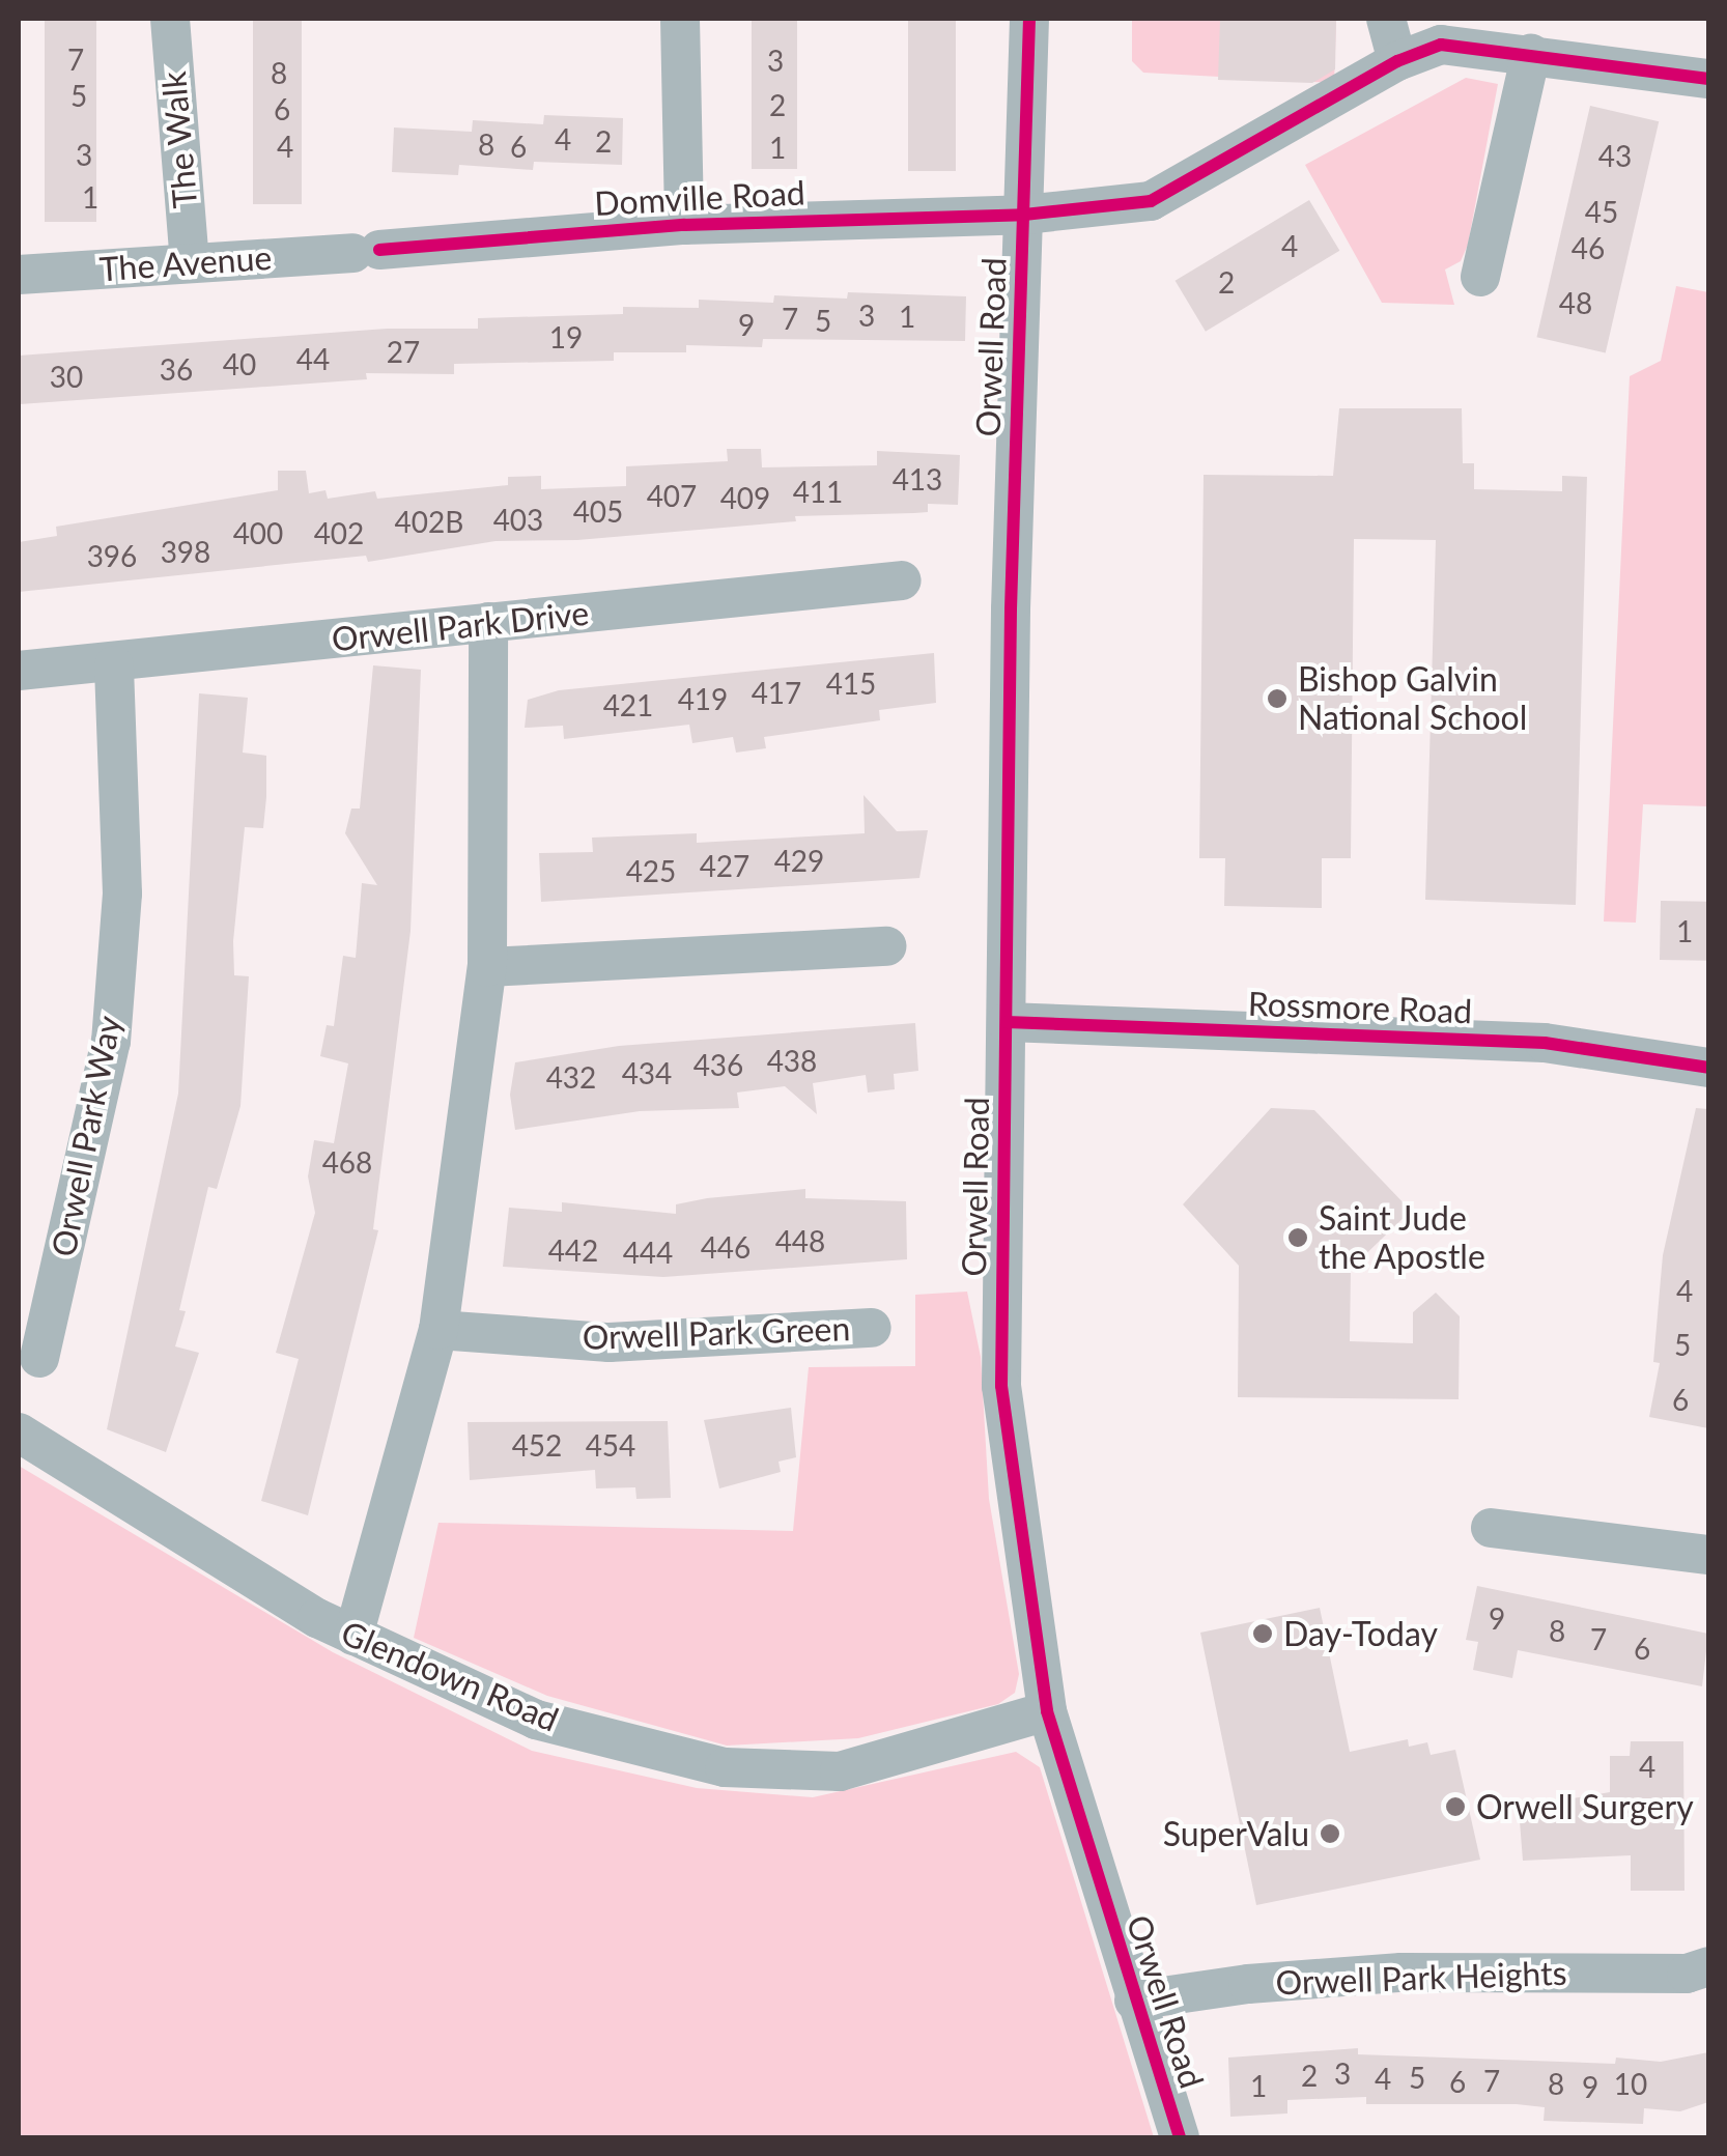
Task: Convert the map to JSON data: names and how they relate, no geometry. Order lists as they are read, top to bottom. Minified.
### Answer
{"streets":{"street":["The Walk","Domville Road","The Avenue","Orwell Road","Orwell Park Drive","Rossmore Road","Orwell Park Way","Orwell Park Green","Glendown Road","Orwell Park Heights"]},"crossings":[["The Walk","The Avenue"],["Domville Road","The Avenue"],["Domville Road","Orwell Road"],["Orwell Road","Rossmore Road"],["Orwell Road","Glendown Road"],["Orwell Road","Orwell Park Heights"],["Orwell Park Drive","Orwell Park Way"]],"places":["Bishop Galvin National School","Saint Jude the Apostle","Day-Today","Orwell Surgery","SuperValu"],"house_numbers":["7","3","8","5","2","6","4","2","8","4","6","1","3","43","1","45","4","46","2","48","3","1","7","5","9","19","27","44","40","36","30","413","411","407","409","405","403","402B","400","402","398","396","415","417","419","421","429","427","425","1","438","436","434","432","468","448","446","442","444","4","5","6","452","454","9","8","7","6","4","3","2","5","4","7","6","8","10","1","9"]}
